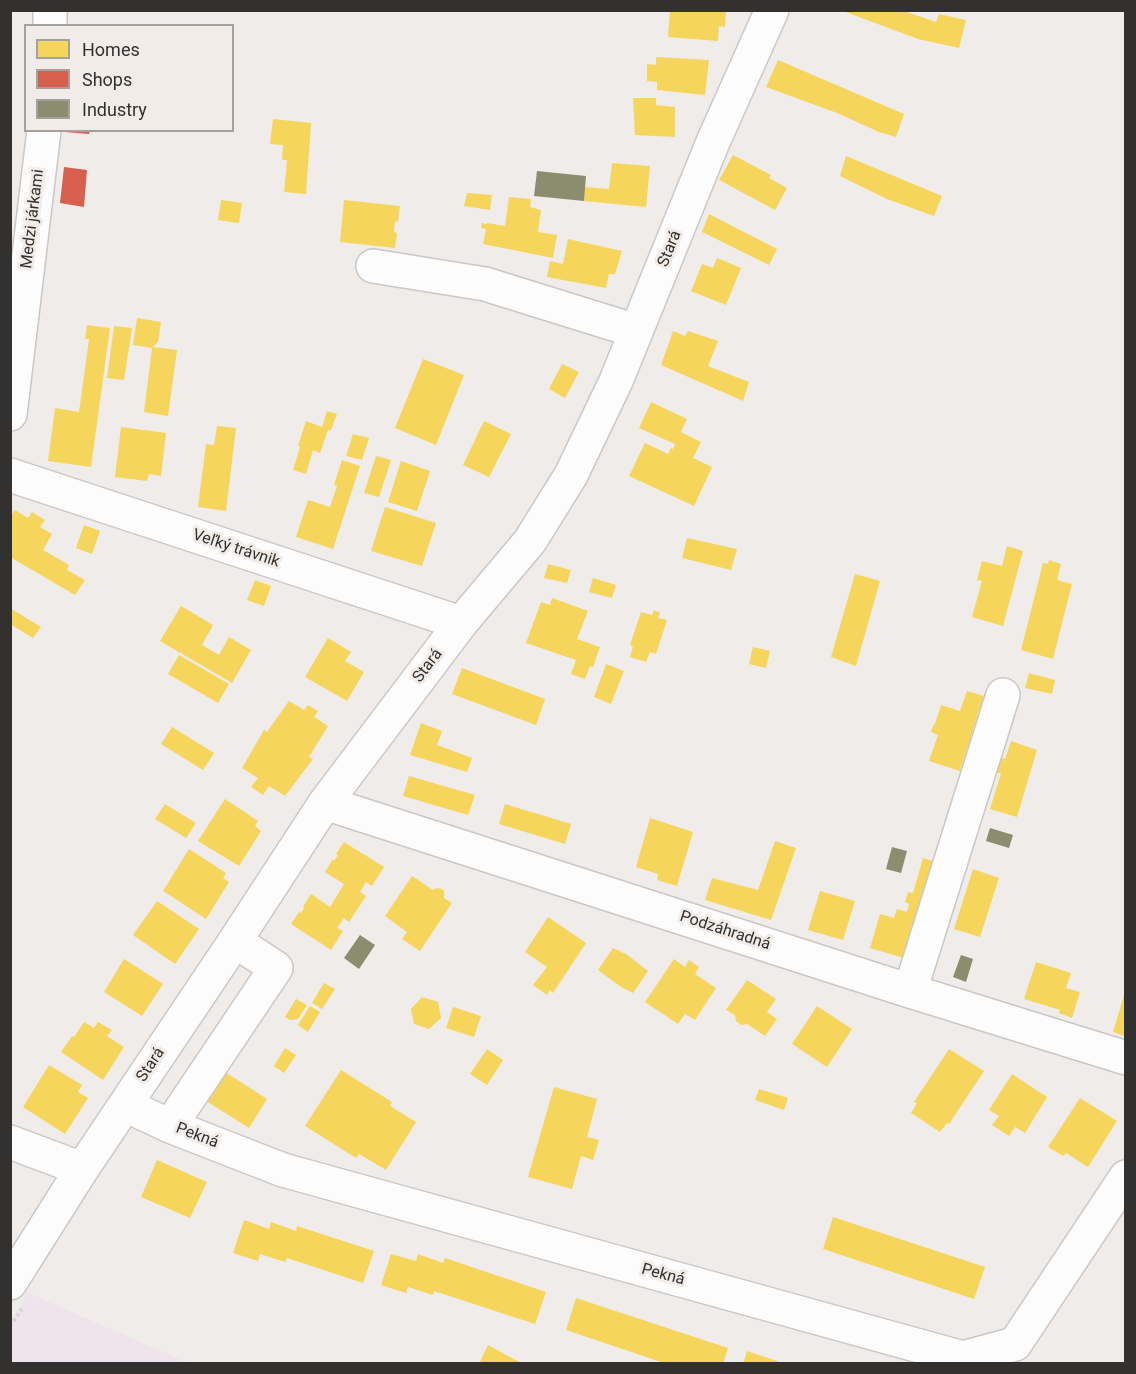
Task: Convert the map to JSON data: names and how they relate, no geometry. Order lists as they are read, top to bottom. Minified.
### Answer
{"streets":{"street":["Medzi járkami","Stará","Veľký trávnik","Podzáhradná","Pekná"]},"crossings":[["Stará","Veľký trávnik"],["Stará","Podzáhradná"],["Stará","Pekná"]],"legend":["Homes","Shops","Industry"]}
